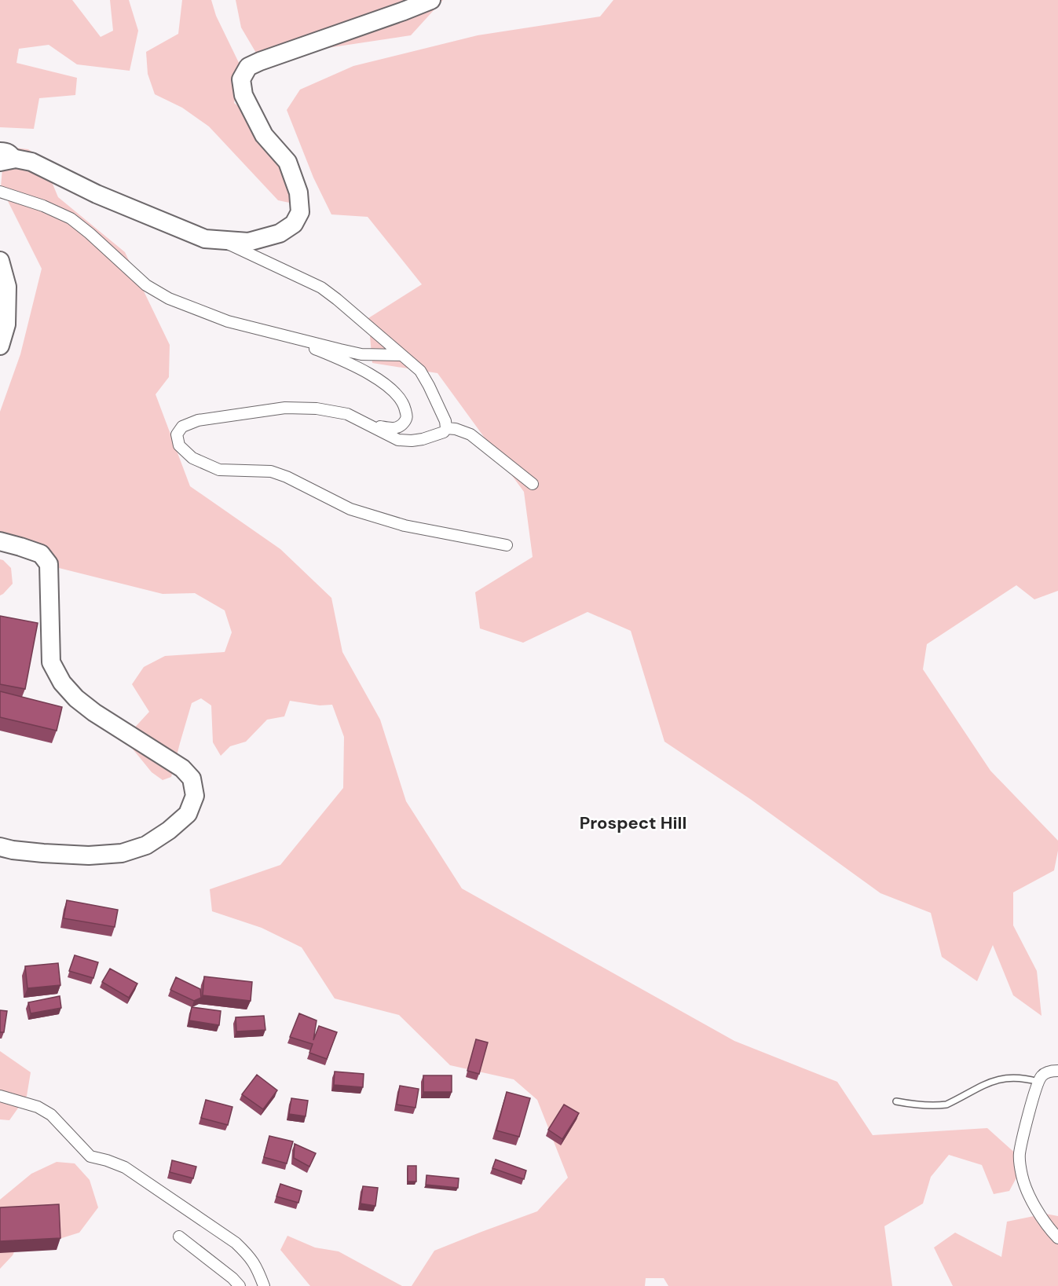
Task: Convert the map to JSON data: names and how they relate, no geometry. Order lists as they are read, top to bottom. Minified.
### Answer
{"districts":["Prospect Hill"]}
